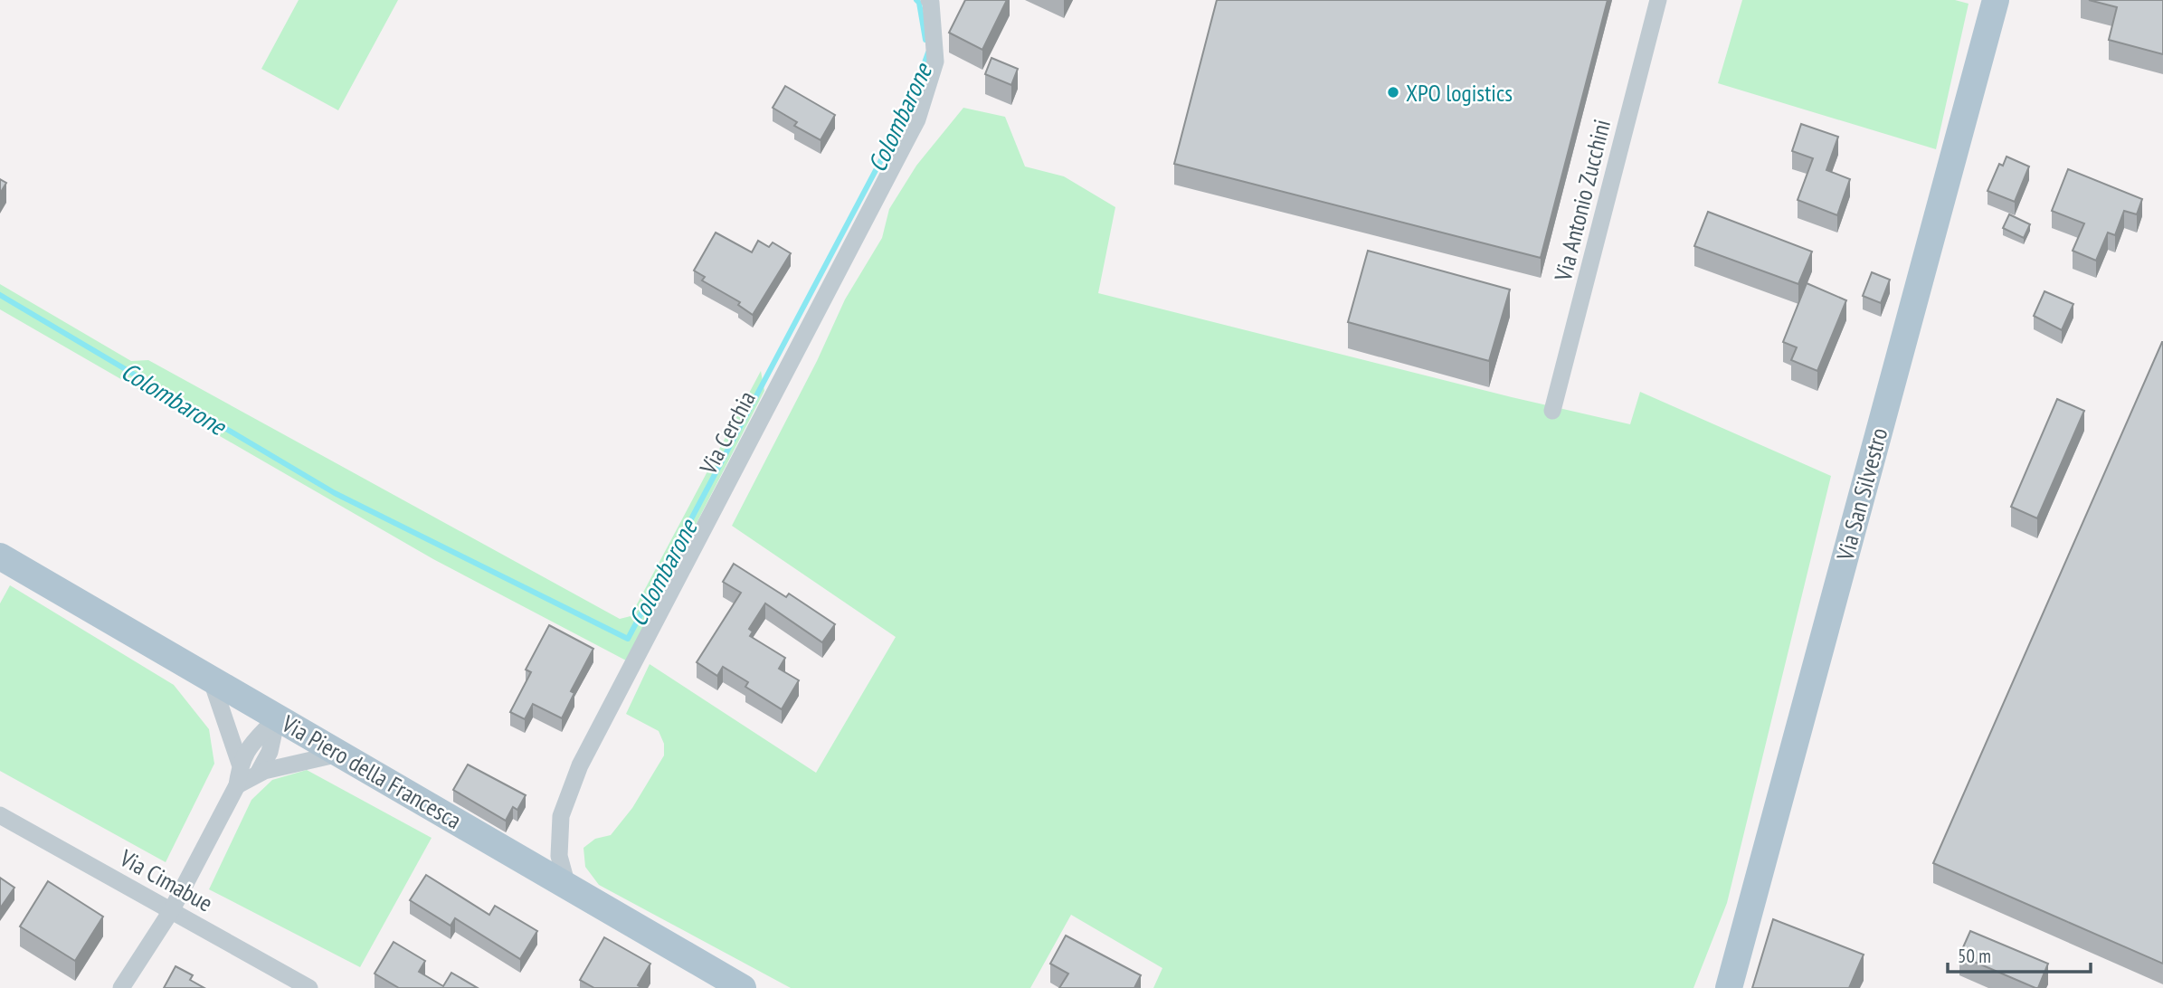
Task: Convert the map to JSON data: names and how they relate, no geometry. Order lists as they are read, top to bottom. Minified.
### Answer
{"streets":{"main road":["Via San Silvestro","Via Piero della Francesca"],"street":["Via Antonio Zucchini","Via Cerchia","Via Cimabue"]},"crossings":[["Via Cerchia","Via Piero della Francesca"]],"water":["Colombarone"],"places":["XPO logistics"],"scale_bar":"50 m"}
